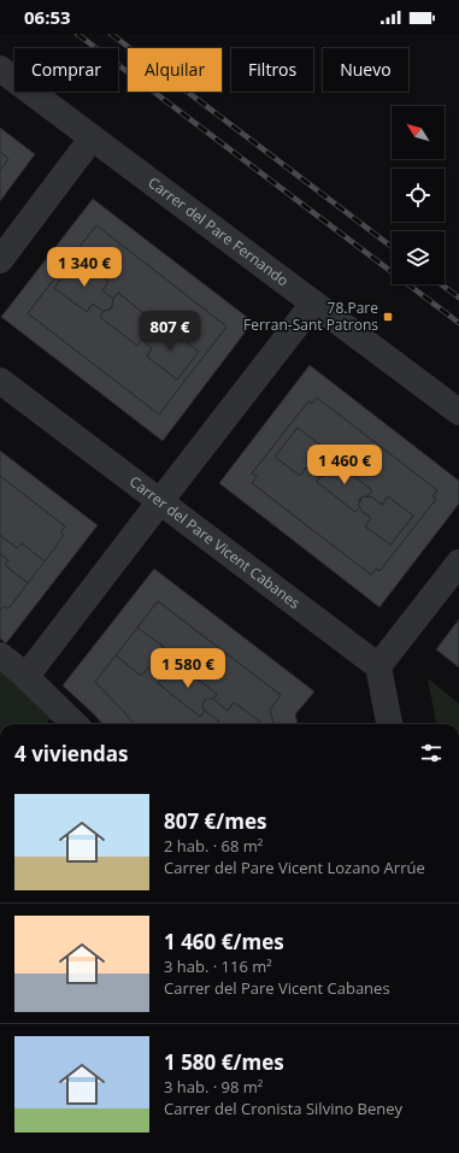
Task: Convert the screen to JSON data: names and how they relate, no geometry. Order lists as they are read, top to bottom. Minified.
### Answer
{"streets":{"street":["Carrer del Pare Fernando","Carrer del Pare Vicent Cabanes"]},"places":{"transit":["78.Pare Ferran-Sant Patrons"]},"north":"top left","page":{"status":"06:53","chip":["Comprar","Alquilar","Filtros","Nuevo"],"price":["1 340 €","807 €","1 460 €","1 580 €"],"heading":"4 viviendas","list":[{"name":"807 €/mes","note":"2 hab. · 68 m² · Carrer del Pare Vicent Lozano Arrúe"},{"name":"1 460 €/mes","note":"3 hab. · 116 m² · Carrer del Pare Vicent Cabanes"},{"name":"1 580 €/mes","note":"3 hab. · 98 m² · Carrer del Cronista Silvino Beney"}]}}
